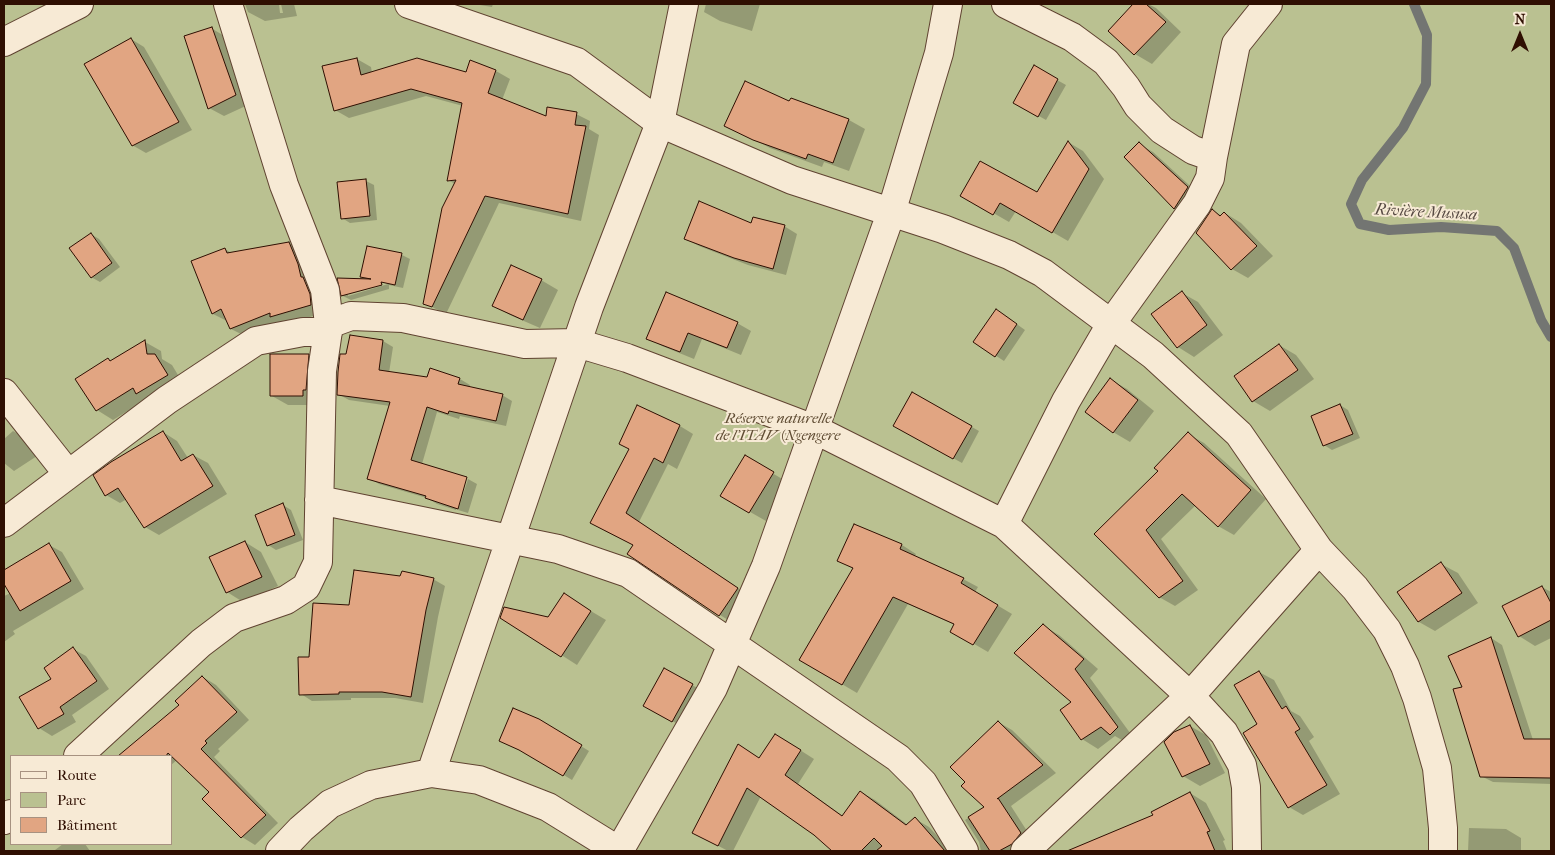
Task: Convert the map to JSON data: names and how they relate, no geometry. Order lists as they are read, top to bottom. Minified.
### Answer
{"water":["Rivière Mususa"],"parks":["Réserve naturelle de l'ITAV (Ngengere"],"legend":["Route","Parc","Bâtiment"],"north":"top"}
